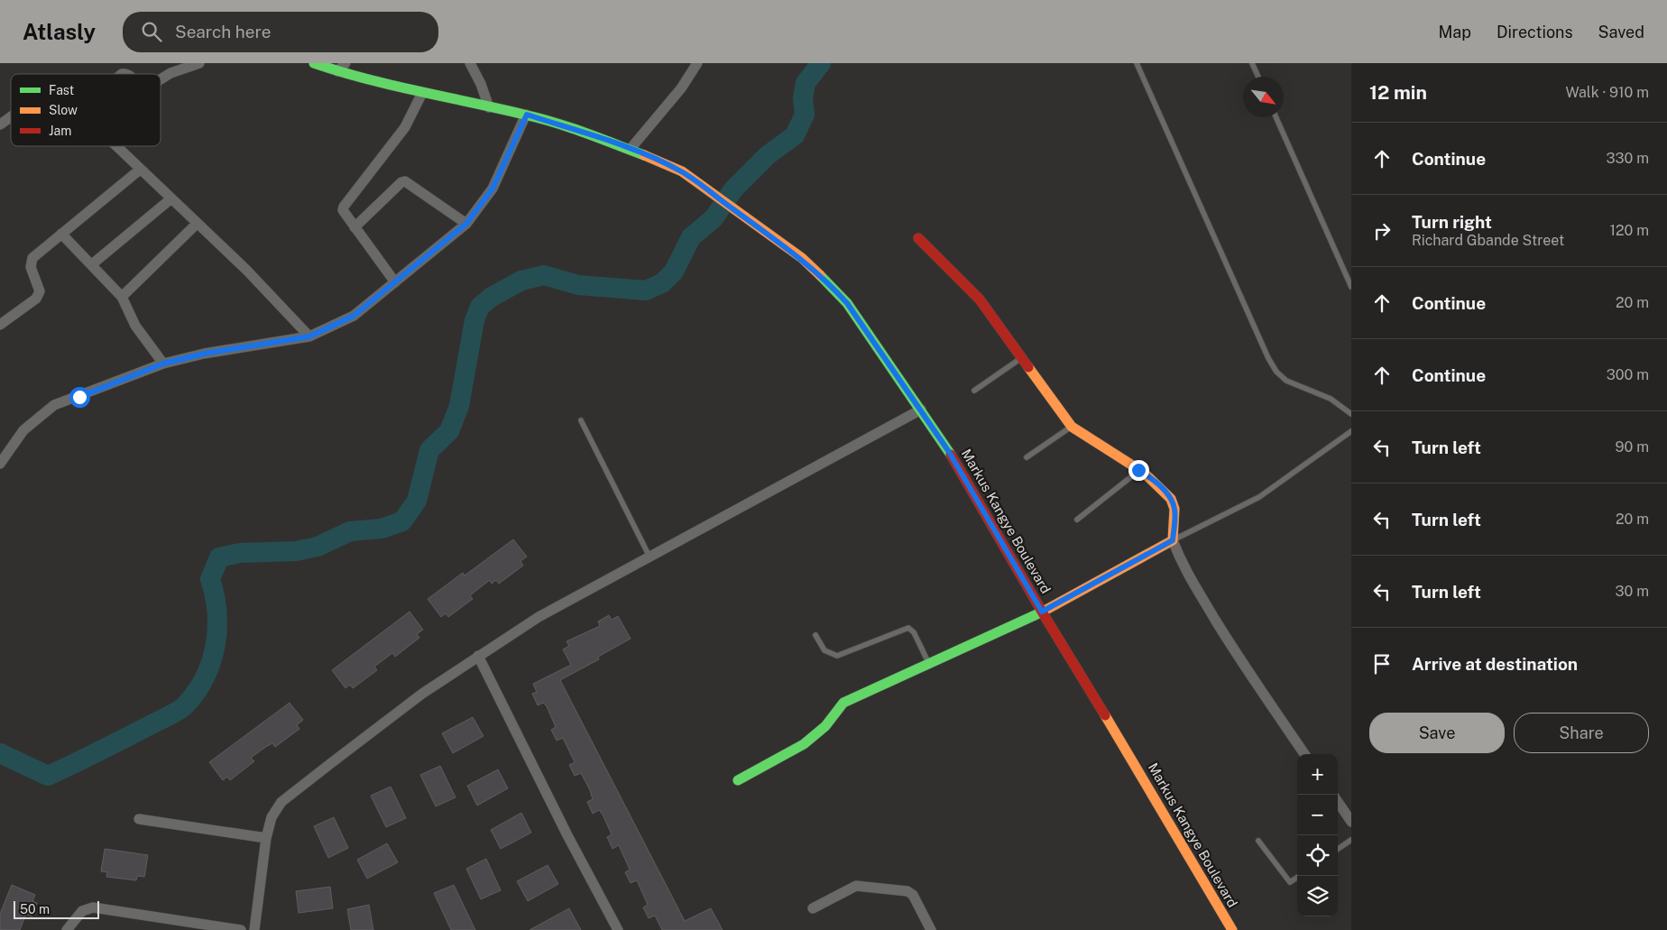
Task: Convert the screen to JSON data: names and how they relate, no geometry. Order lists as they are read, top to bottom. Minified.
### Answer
{"streets":{"street":["Markus Kangye Boulevard"]},"legend":["Fast","Slow","Jam"],"scale_bar":"50 m","north":"bottom right","page":{"header":"Atlasly","search":"Search here","nav":["Map","Directions","Saved"],"heading":["12 min","Walk · 910 m"],"list":[["Continue","330 m"],["Turn right","Richard Gbande Street","120 m"],["Continue","20 m"],["Continue","300 m"],["Turn left","90 m"],["Turn left","20 m"],["Turn left","30 m"],"Arrive at destination"],"buttons":["Save","Share"],"map_buttons":["+","−"],"scale":"50 m"}}
